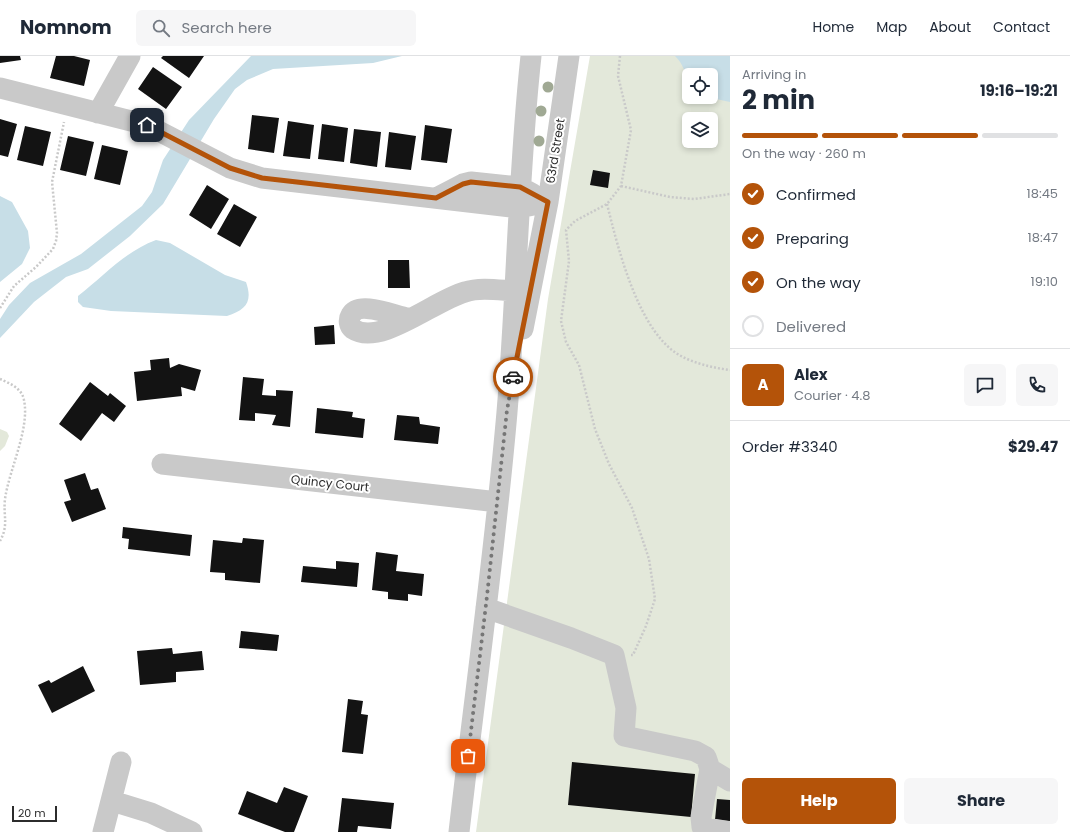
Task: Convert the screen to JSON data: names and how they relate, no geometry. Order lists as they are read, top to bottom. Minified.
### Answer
{"streets":{"street":["63rd Street","Quincy Court"]},"crossings":[["63rd Street","Quincy Court"]],"scale_bar":"20 m","page":{"header":"Nomnom","search":"Search here","nav":["Home","Map","About","Contact"],"heading":["2 min","Arriving in","19:16–19:21"],"panel":["Alex","Courier · 4.8","Order #3340","$29.47"],"bar":"On the way · 260 m","list":[["Confirmed","18:45"],["Preparing","18:47"],["On the way","19:10"],"Delivered"],"round":"A","buttons":["Help","Share"],"scale":"20 m"}}
